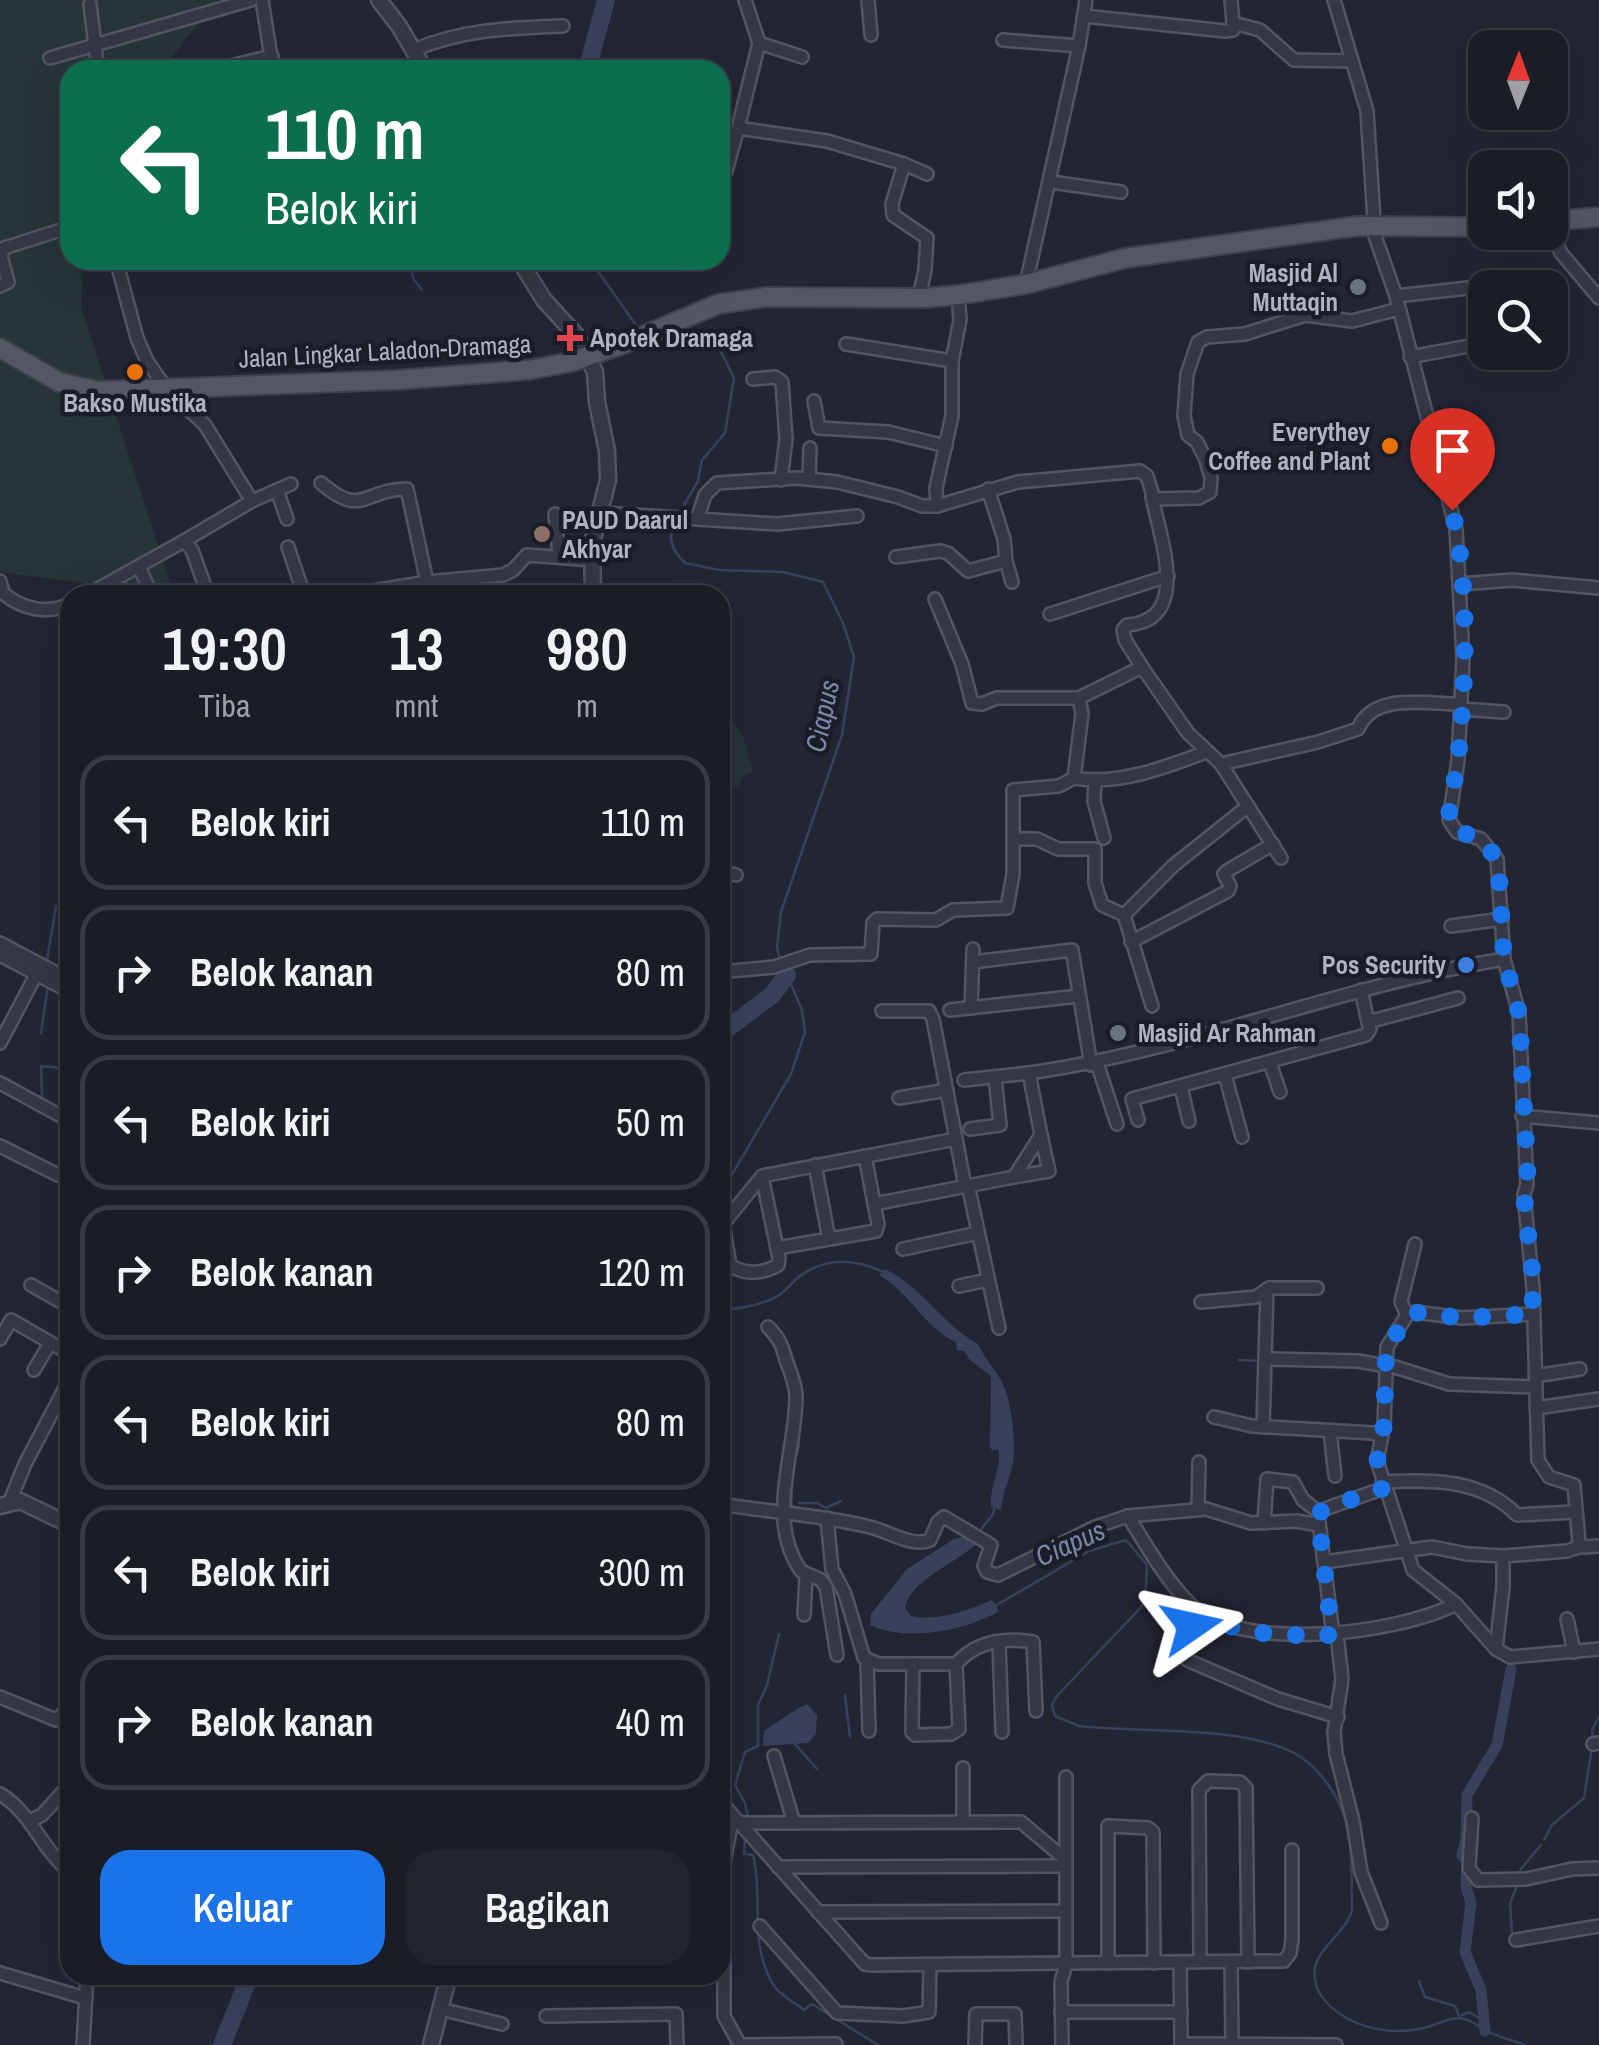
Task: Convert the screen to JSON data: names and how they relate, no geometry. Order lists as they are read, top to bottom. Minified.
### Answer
{"streets":{"main road":["Jalan Lingkar Laladon-Dramaga"]},"water":["Ciapus"],"places":{"other":["Masjid Al Muttaqin","Bakso Mustika","Everythey Coffee and Plant","PAUD Daarul Akhyar","Pos Security","Masjid Ar Rahman"],"health":["Apotek Dramaga"]},"north":"top","page":{"turn":["110 m","Belok kiri"],"eta":["19:30","Tiba","13","mnt","980","m"],"list":[{"name":"Belok kiri","value":"110 m"},{"name":"Belok kanan","value":"80 m"},{"name":"Belok kiri","value":"50 m"},{"name":"Belok kanan","value":"120 m"},{"name":"Belok kiri","value":"80 m"},{"name":"Belok kiri","value":"300 m"},{"name":"Belok kanan","value":"40 m"}],"buttons":["Keluar","Bagikan"]}}
